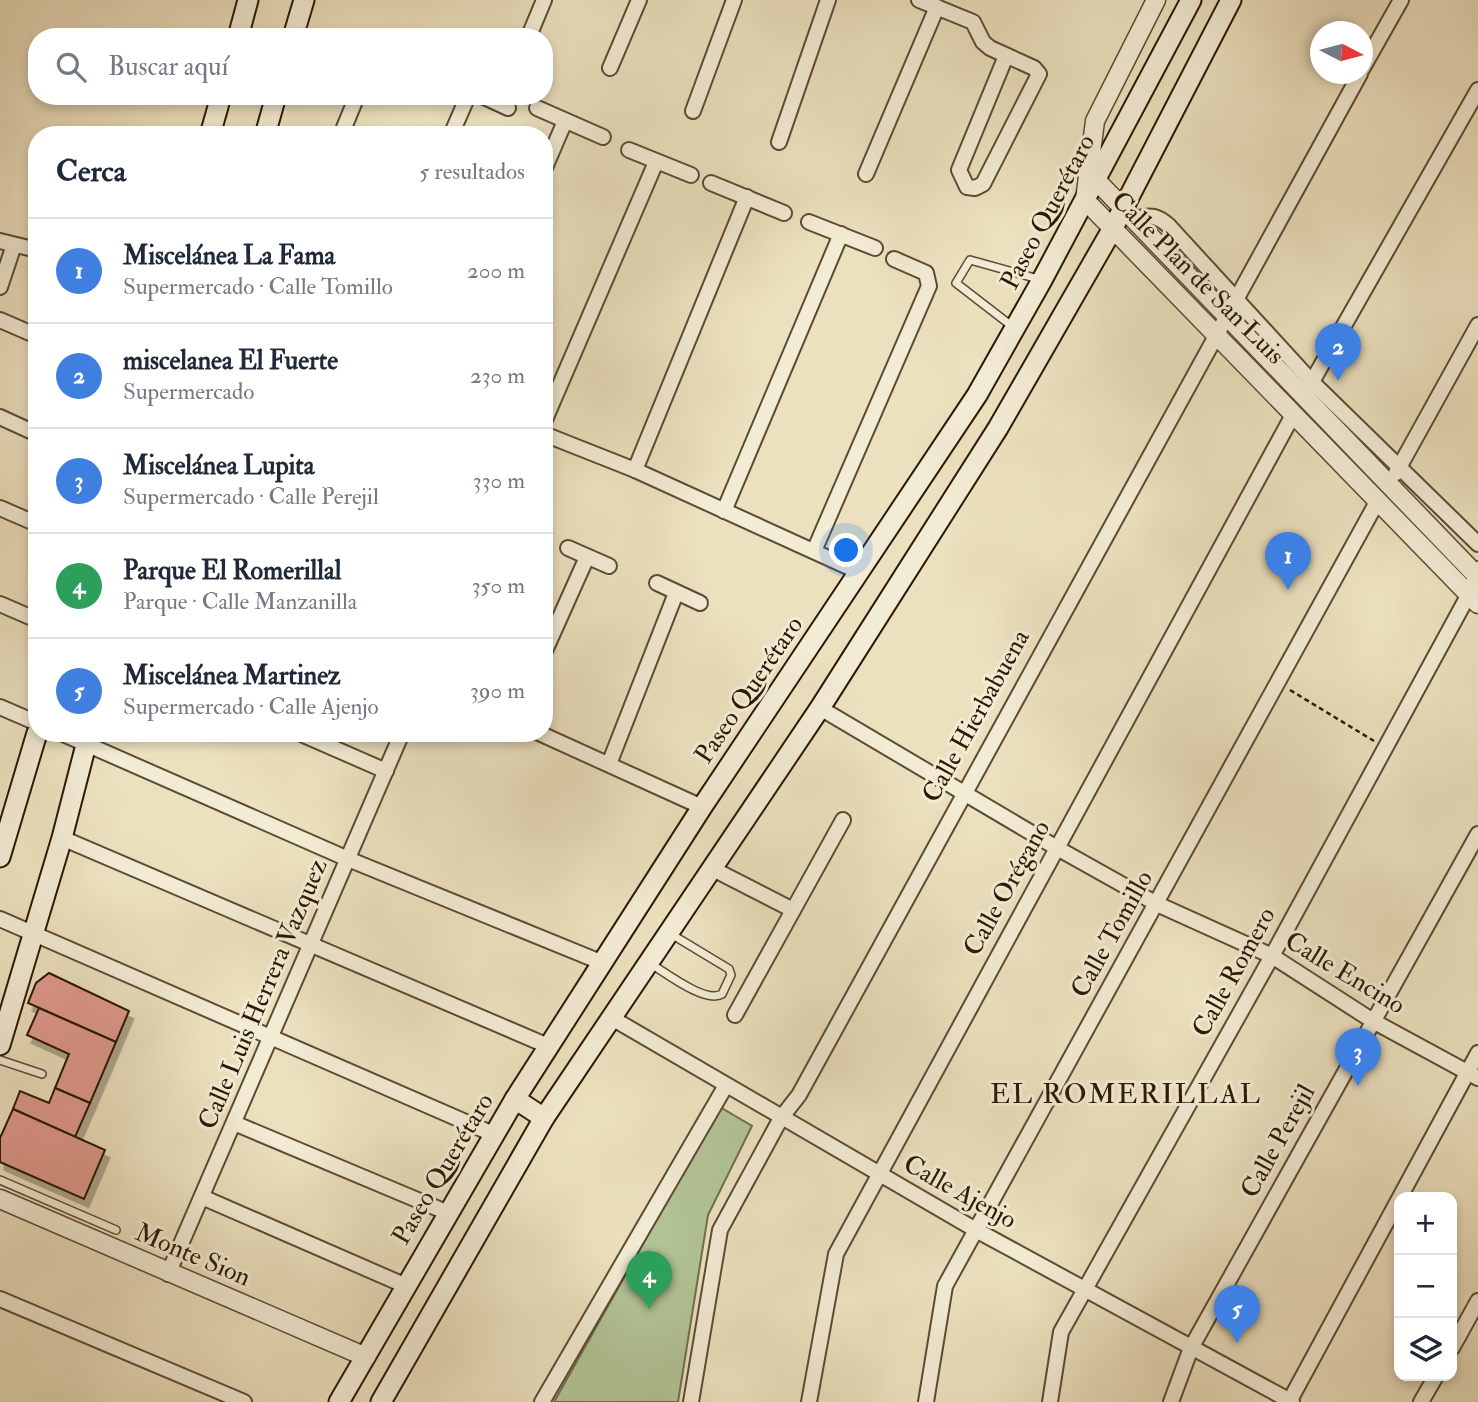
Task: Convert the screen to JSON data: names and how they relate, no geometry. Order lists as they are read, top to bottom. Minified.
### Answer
{"streets":{"main road":["Paseo Querétaro"],"street":["Calle Plan de San Luis","Calle Hierbabuena","Calle Orégano","Calle Tomillo","Calle Romero","Calle Encino","Calle Luis Herrera Vazquez","Calle Perejil","Calle Ajenjo","Monte Sion"]},"crossings":[["Paseo Querétaro","Calle Plan de San Luis"],["Paseo Querétaro","Monte Sion"],["Calle Plan de San Luis","Calle Hierbabuena"],["Calle Plan de San Luis","Calle Orégano"],["Calle Plan de San Luis","Calle Tomillo"],["Calle Plan de San Luis","Calle Romero"],["Calle Hierbabuena","Calle Encino"],["Calle Hierbabuena","Calle Ajenjo"],["Calle Orégano","Calle Encino"],["Calle Orégano","Calle Ajenjo"],["Calle Tomillo","Calle Encino"],["Calle Tomillo","Calle Ajenjo"],["Calle Romero","Calle Encino"],["Calle Romero","Calle Ajenjo"],["Calle Encino","Calle Perejil"],["Calle Luis Herrera Vazquez","Monte Sion"],["Calle Perejil","Calle Ajenjo"]],"districts":["EL ROMERILLAL"],"north":"right","page":{"search":"Buscar aquí","heading":["Cerca","5 resultados"],"list":[{"mark":"1","name":"Miscelánea La Fama","note":"Supermercado · Calle Tomillo","value":"200 m"},{"mark":"2","name":"miscelanea El Fuerte","note":"Supermercado","value":"230 m"},{"mark":"3","name":"Miscelánea Lupita","note":"Supermercado · Calle Perejil","value":"330 m"},{"mark":"4","name":"Parque El Romerillal","note":"Parque · Calle Manzanilla","value":"350 m"},{"mark":"5","name":"Miscelánea Martinez","note":"Supermercado · Calle Ajenjo","value":"390 m"}],"pins":["2","1","3","4","5"],"map_buttons":["+","−"]}}
